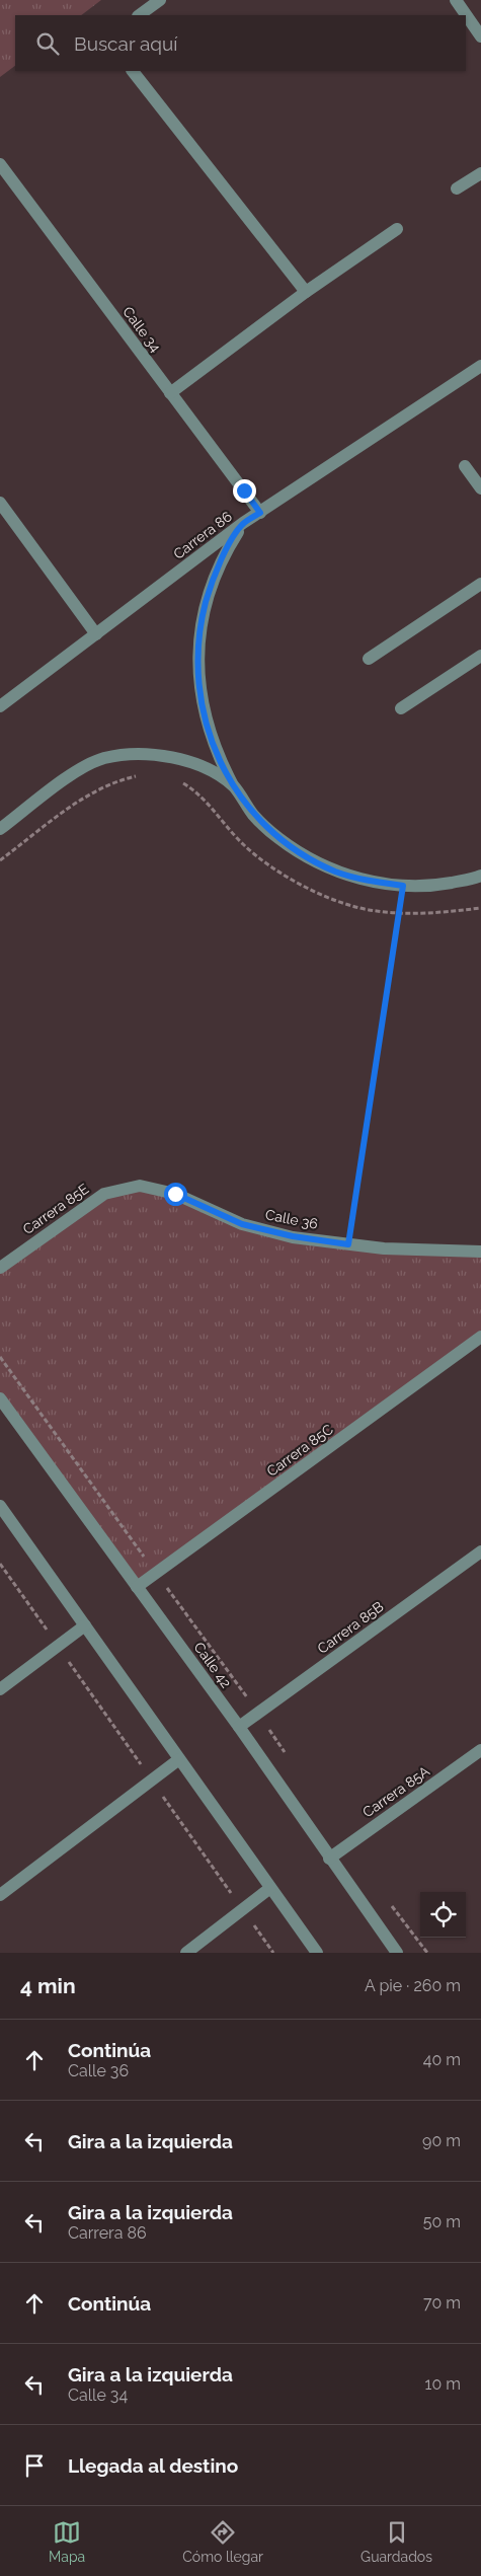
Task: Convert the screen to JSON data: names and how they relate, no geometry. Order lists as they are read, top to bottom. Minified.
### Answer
{"streets":{"street":["Calle 34","Carrera 86","Carrera 85E","Calle 36","Carrera 85C","Carrera 85B","Calle 42","Carrera 85A"]},"crossings":[["Calle 34","Carrera 86"],["Carrera 85E","Calle 36"],["Carrera 85C","Calle 42"],["Carrera 85B","Calle 42"],["Calle 42","Carrera 85A"]],"page":{"search":"Buscar aquí","heading":["4 min","A pie · 260 m"],"list":[["Continúa","Calle 36","40 m"],["Gira a la izquierda","90 m"],["Gira a la izquierda","Carrera 86","50 m"],["Continúa","70 m"],["Gira a la izquierda","Calle 34","10 m"],"Llegada al destino"],"nav":["Mapa","Cómo llegar","Guardados"]}}
